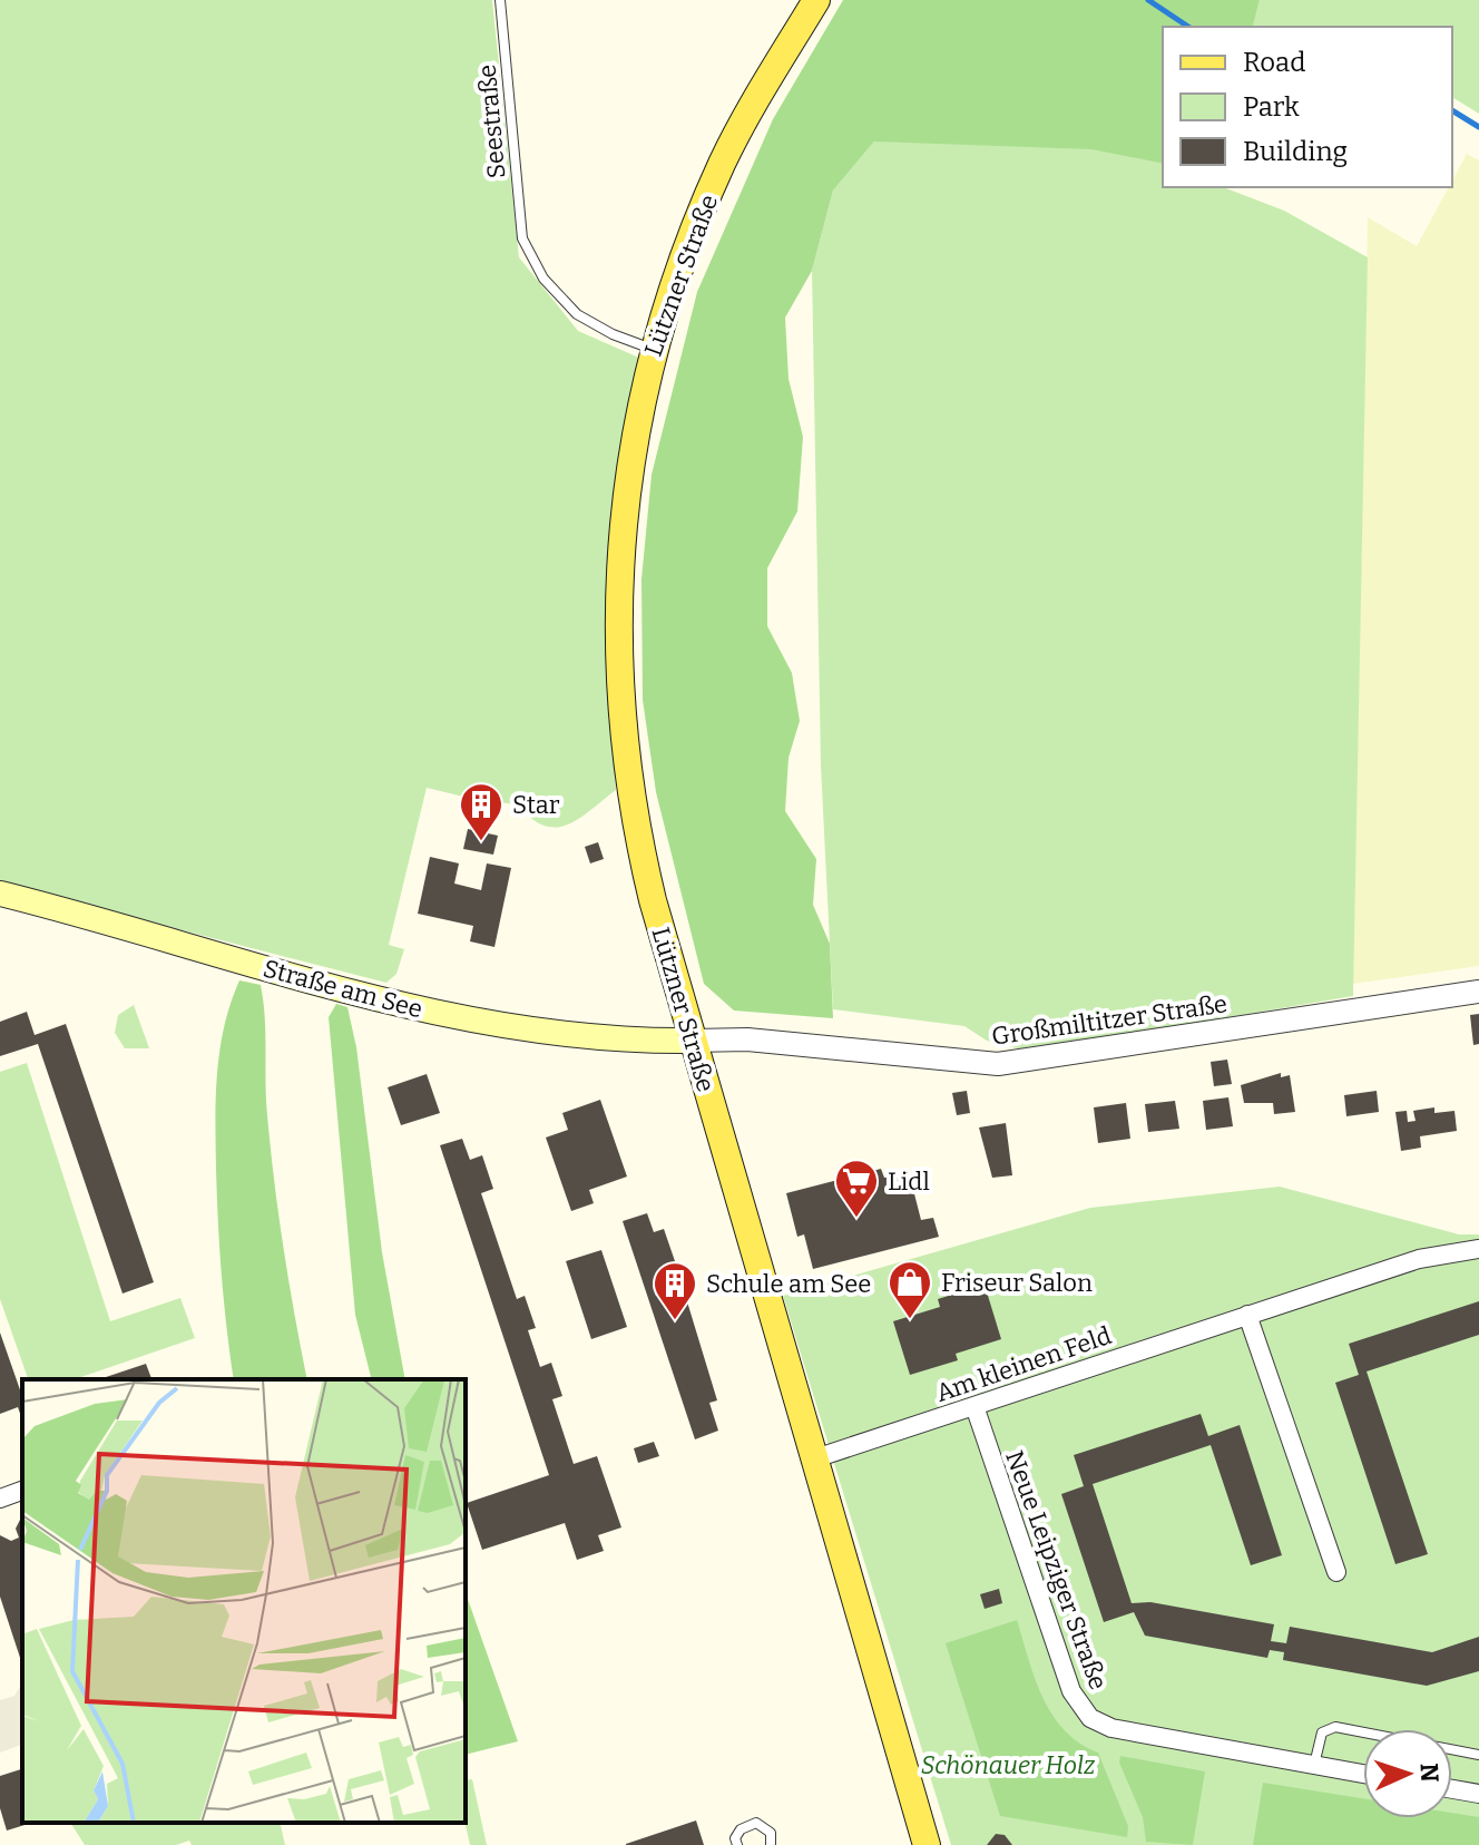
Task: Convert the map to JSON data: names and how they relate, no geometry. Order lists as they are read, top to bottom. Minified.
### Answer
{"streets":{"main road":["Lützner Straße","Straße am See"],"street":["Großmiltitzer Straße","Am kleinen Feld","Neue Leipziger Straße"],"lane":["Seestraße"]},"crossings":[["Seestraße","Lützner Straße"],["Lützner Straße","Straße am See"],["Lützner Straße","Großmiltitzer Straße"],["Lützner Straße","Am kleinen Feld"],["Straße am See","Großmiltitzer Straße"],["Am kleinen Feld","Neue Leipziger Straße"]],"parks":["Schönauer Holz"],"places":{"building":["Star","Schule am See"],"supermarket":["Lidl"],"shop":["Friseur Salon"]},"legend":["Road","Park","Building"],"north":"right"}
